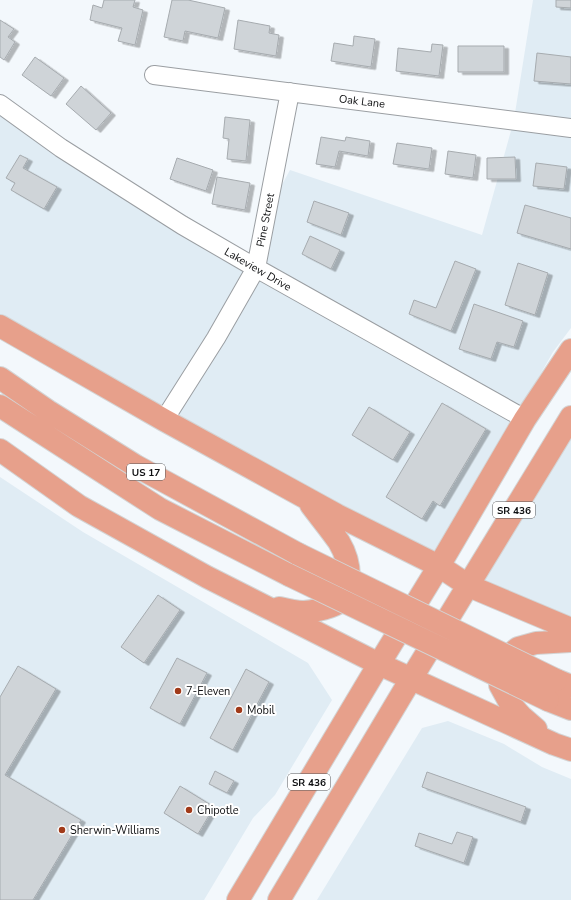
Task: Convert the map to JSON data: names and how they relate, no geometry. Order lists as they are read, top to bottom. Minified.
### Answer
{"streets":{"main road":["US 17","SR 436"],"street":["Oak Lane","Pine Street","Lakeview Drive"]},"crossings":[["Oak Lane","Pine Street"],["Pine Street","Lakeview Drive"],["Lakeview Drive","SR 436"]],"places":["7-Eleven","Mobil","Chipotle","Sherwin-Williams"]}
